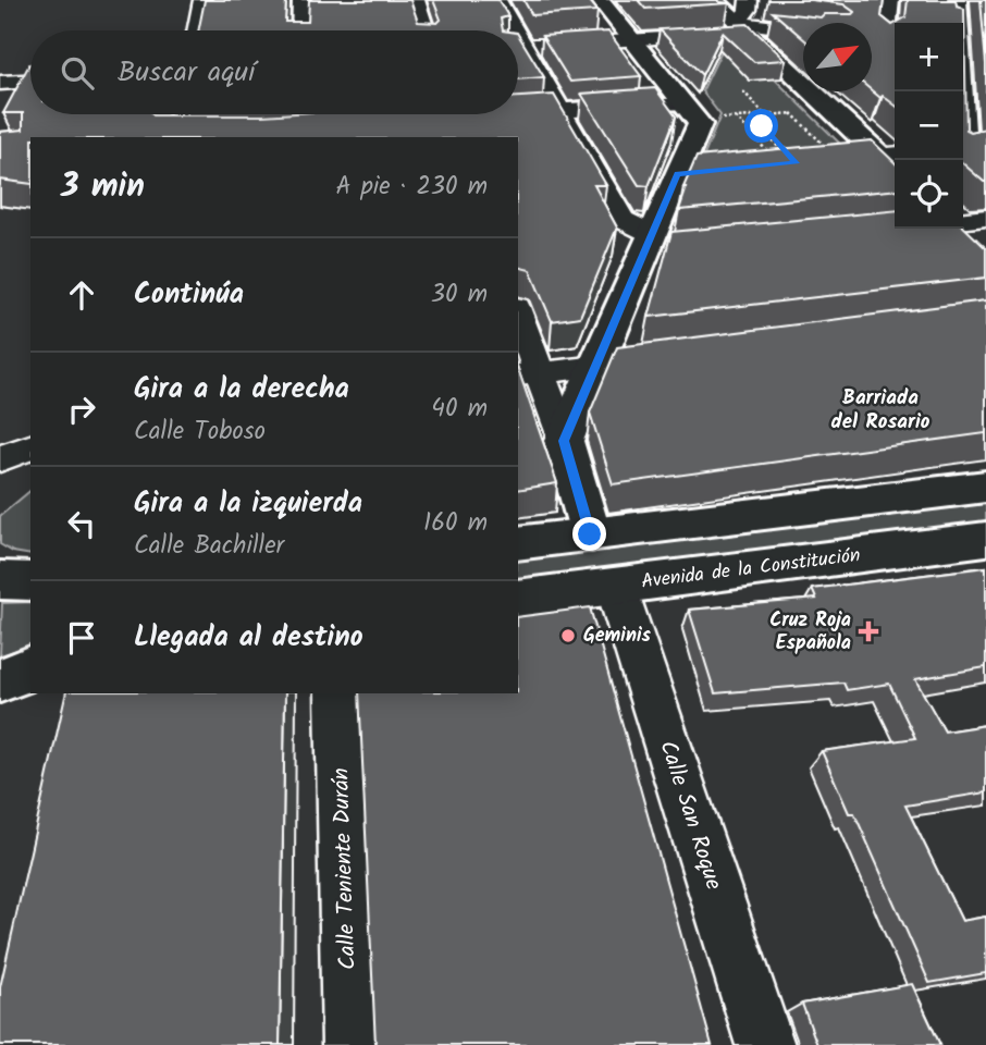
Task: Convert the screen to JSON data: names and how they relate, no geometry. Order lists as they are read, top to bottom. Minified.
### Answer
{"streets":{"street":["Avenida de la Constitución","Calle San Roque","Calle Teniente Durán"]},"crossings":[["Avenida de la Constitución","Calle San Roque"]],"districts":["Barriada del Rosario"],"places":{"health":["Cruz Roja Española"],"other":["Geminis"]},"north":"top right","page":{"map_buttons":["+","−"],"search":"Buscar aquí","heading":["3 min","A pie · 230 m"],"list":[["Continúa","30 m"],["Gira a la derecha","Calle Toboso","40 m"],["Gira a la izquierda","Calle Bachiller","160 m"],"Llegada al destino"]}}
